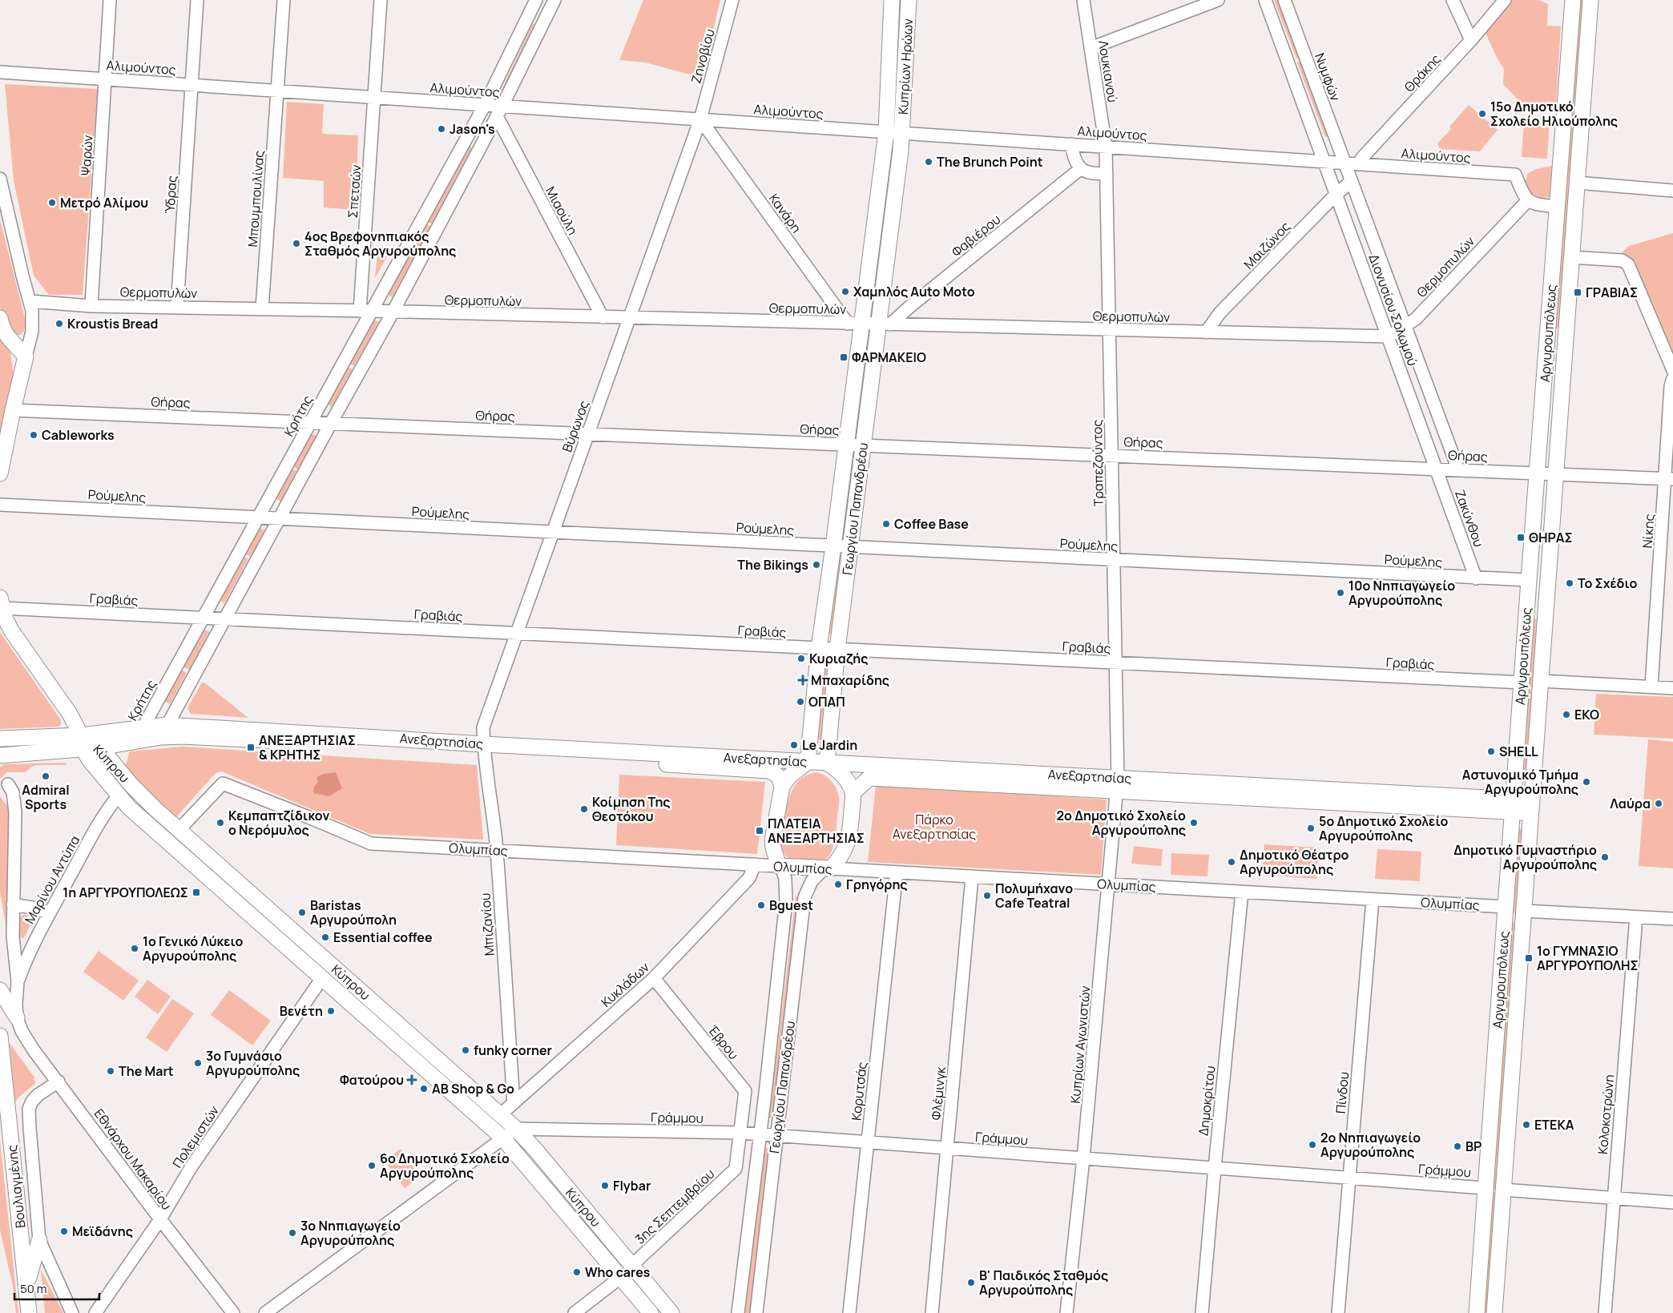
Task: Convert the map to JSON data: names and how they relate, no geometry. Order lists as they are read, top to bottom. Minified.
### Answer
{"streets":{"main road":["Κυπρίων Ηρώων","Αργυρουπόλεως","Γεωργίου Παπανδρέου","Ανεξαρτησίας","Κύπρου","Ολυμπίας","Βουλιαγμένης"],"street":["Ζηνοβίου","Αλιμούντος","Λουκιανού","Θράκης","Νυμφών","Ψαρών","Σπετσών","Ύδρας","Μπουμπουλίνας","Μιαούλη","Κανάρη","Φαβιέρου","Μαιζώνος","Θερμοπυλών","Διονυσίου Σολωμού","Θήρας","Κρήτης","Βύρωνος","Τραπεζούντος","Ρούμελης","Ζακύνθου","Νίκης","Γραβιάς","Μαρίνου Αντύπα","Μπιζανίου","Κυκλάδων","Έβρου","Κυπρίων Αγωνιστών","Κορυτσάς","Πίνδου","Φλέμινγκ","Δημοκρίτου","Κολοκοτρώνη","Γράμμου","Πολεμιστών","Εθνάρχου Μακαρίου","3ης Σεπτεμβρίου"]},"crossings":[["Ζηνοβίου","Αλιμούντος"],["Ζηνοβίου","Κανάρη"],["Ζηνοβίου","Βύρωνος"],["Κυπρίων Ηρώων","Αλιμούντος"],["Κυπρίων Ηρώων","Γεωργίου Παπανδρέου"],["Αλιμούντος","Λουκιανού"],["Αλιμούντος","Θράκης"],["Αλιμούντος","Νυμφών"],["Αλιμούντος","Ψαρών"],["Αλιμούντος","Σπετσών"],["Αλιμούντος","Ύδρας"],["Αλιμούντος","Μπουμπουλίνας"],["Αλιμούντος","Μιαούλη"],["Αλιμούντος","Κανάρη"],["Αλιμούντος","Θερμοπυλών"],["Αλιμούντος","Διονυσίου Σολωμού"],["Αλιμούντος","Κρήτης"],["Αλιμούντος","Βύρωνος"],["Αλιμούντος","Τραπεζούντος"],["Αλιμούντος","Γεωργίου Παπανδρέου"],["Λουκιανού","Τραπεζούντος"],["Νυμφών","Διονυσίου Σολωμού"],["Ψαρών","Θερμοπυλών"],["Σπετσών","Θερμοπυλών"],["Ύδρας","Θερμοπυλών"],["Μπουμπουλίνας","Θερμοπυλών"],["Μιαούλη","Θερμοπυλών"],["Κανάρη","Θερμοπυλών"],["Κανάρη","Βύρωνος"],["Κανάρη","Γεωργίου Παπανδρέου"],["Φαβιέρου","Θερμοπυλών"],["Φαβιέρου","Γεωργίου Παπανδρέου"],["Μαιζώνος","Θερμοπυλών"],["Μαιζώνος","Διονυσίου Σολωμού"],["Θερμοπυλών","Διονυσίου Σολωμού"],["Θερμοπυλών","Κρήτης"],["Θερμοπυλών","Βύρωνος"],["Θερμοπυλών","Τραπεζούντος"],["Θερμοπυλών","Γεωργίου Παπανδρέου"],["Διονυσίου Σολωμού","Θήρας"],["Διονυσίου Σολωμού","Ζακύνθου"],["Αργυρουπόλεως","Θήρας"],["Αργυρουπόλεως","Ρούμελης"],["Αργυρουπόλεως","Γραβιάς"],["Αργυρουπόλεως","Ανεξαρτησίας"],["Αργυρουπόλεως","Ολυμπίας"],["Αργυρουπόλεως","Γράμμου"],["Θήρας","Κρήτης"],["Θήρας","Βύρωνος"],["Θήρας","Τραπεζούντος"],["Θήρας","Γεωργίου Παπανδρέου"],["Θήρας","Ζακύνθου"],["Θήρας","Νίκης"],["Κρήτης","Ρούμελης"],["Κρήτης","Γραβιάς"],["Κρήτης","Ανεξαρτησίας"],["Βύρωνος","Ρούμελης"],["Βύρωνος","Γραβιάς"],["Βύρωνος","Ανεξαρτησίας"],["Βύρωνος","Μπιζανίου"],["Τραπεζούντος","Ρούμελης"],["Τραπεζούντος","Γραβιάς"],["Τραπεζούντος","Ανεξαρτησίας"],["Τραπεζούντος","Κυπρίων Αγωνιστών"],["Ρούμελης","Γεωργίου Παπανδρέου"],["Ρούμελης","Ζακύνθου"],["Γεωργίου Παπανδρέου","Γραβιάς"],["Γεωργίου Παπανδρέου","Ανεξαρτησίας"],["Γεωργίου Παπανδρέου","Ολυμπίας"],["Γεωργίου Παπανδρέου","Γράμμου"],["Γραβιάς","Κύπρου"],["Ανεξαρτησίας","Κύπρου"],["Ανεξαρτησίας","Ολυμπίας"],["Ανεξαρτησίας","Μπιζανίου"],["Ανεξαρτησίας","Κυπρίων Αγωνιστών"],["Κύπρου","Ολυμπίας"],["Κύπρου","Μαρίνου Αντύπα"],["Κύπρου","Κυκλάδων"],["Κύπρου","Γράμμου"],["Κύπρου","Πολεμιστών"],["Κύπρου","3ης Σεπτεμβρίου"],["Ολυμπίας","Μπιζανίου"],["Ολυμπίας","Κυκλάδων"],["Ολυμπίας","Κυπρίων Αγωνιστών"],["Ολυμπίας","Κορυτσάς"],["Ολυμπίας","Πίνδου"],["Ολυμπίας","Φλέμινγκ"],["Ολυμπίας","Δημοκρίτου"],["Μπιζανίου","Κυκλάδων"],["Κυκλάδων","Έβρου"],["Κυπρίων Αγωνιστών","Γράμμου"],["Κορυτσάς","Γράμμου"],["Πίνδου","Γράμμου"],["Φλέμινγκ","Γράμμου"],["Δημοκρίτου","Γράμμου"],["Πολεμιστών","Εθνάρχου Μακαρίου"]],"parks":["Πάρκο Ανεξαρτησίας"],"places":{"other":["15ο Δημοτικό Σχολείο Ηλιούπολης","Jason's","The Brunch Point","Μετρό Αλίμου","4ος Βρεφονηπιακός Σταθμός Αργυρούπολης","Χαμηλός Auto Moto","Kroustis Bread","Cableworks","Coffee Base","The Bikings","Το Σχέδιο","10ο Νηπιαγωγείο Αργυρούπολης","Κυριαζής","ΟΠΑΠ","EKO","Le Jardin","SHELL","Admiral Sports","Αστυνομικό Τμήμα Αργυρούπολης","Λαύρα","Κοίμηση Της Θεοτόκου","Κεμπαπτζίδικον ο Νερόμυλος","2ο Δημοτικό Σχολείο Αργυρούπολης","5ο Δημοτικό Σχολείο Αργυρούπολης","Δημοτικό Γυμναστήριο Αργυρούπολης","Δημοτικό Θέατρο Αργυρούπολης","Γρηγόρης","Πολυμήχανο Cafe Teatral","Bguest","Baristas Αργυρούπολη","Essential coffee","1ο Γενικό Λύκειο Αργυρούπολης","Βενέτη","funky corner","3ο Γυμνάσιο Αργυρούπολης","The Mart","ΑΒ Shop & Go","ΕΤΕΚΑ","2ο Νηπιαγωγείο Αργυρούπολης","BP","6ο Δημοτικό Σχολείο Αργυρούπολης","Flybar","Μεϊδάνης","3ο Νηπιαγωγείο Αργυρούπολης","Who cares","Β' Παιδικός Σταθμός Αργυρούπολης"],"transit":["ΓΡΑΒΙΑΣ","ΦΑΡΜΑΚΕΙΟ","ΘΗΡΑΣ","ΑΝΕΞΑΡΤΗΣΙΑΣ & ΚΡΗΤΗΣ","ΠΛΑΤΕΙΑ ΑΝΕΞΑΡΤΗΣΙΑΣ","1η ΑΡΓΥΡΟΥΠΟΛΕΩΣ","1ο ΓΥΜΝΑΣΙΟ ΑΡΓΥΡΟΥΠΟΛΗΣ"],"health":["Μπαχαρίδης","Φατούρου"]},"scale_bar":"50 m"}
